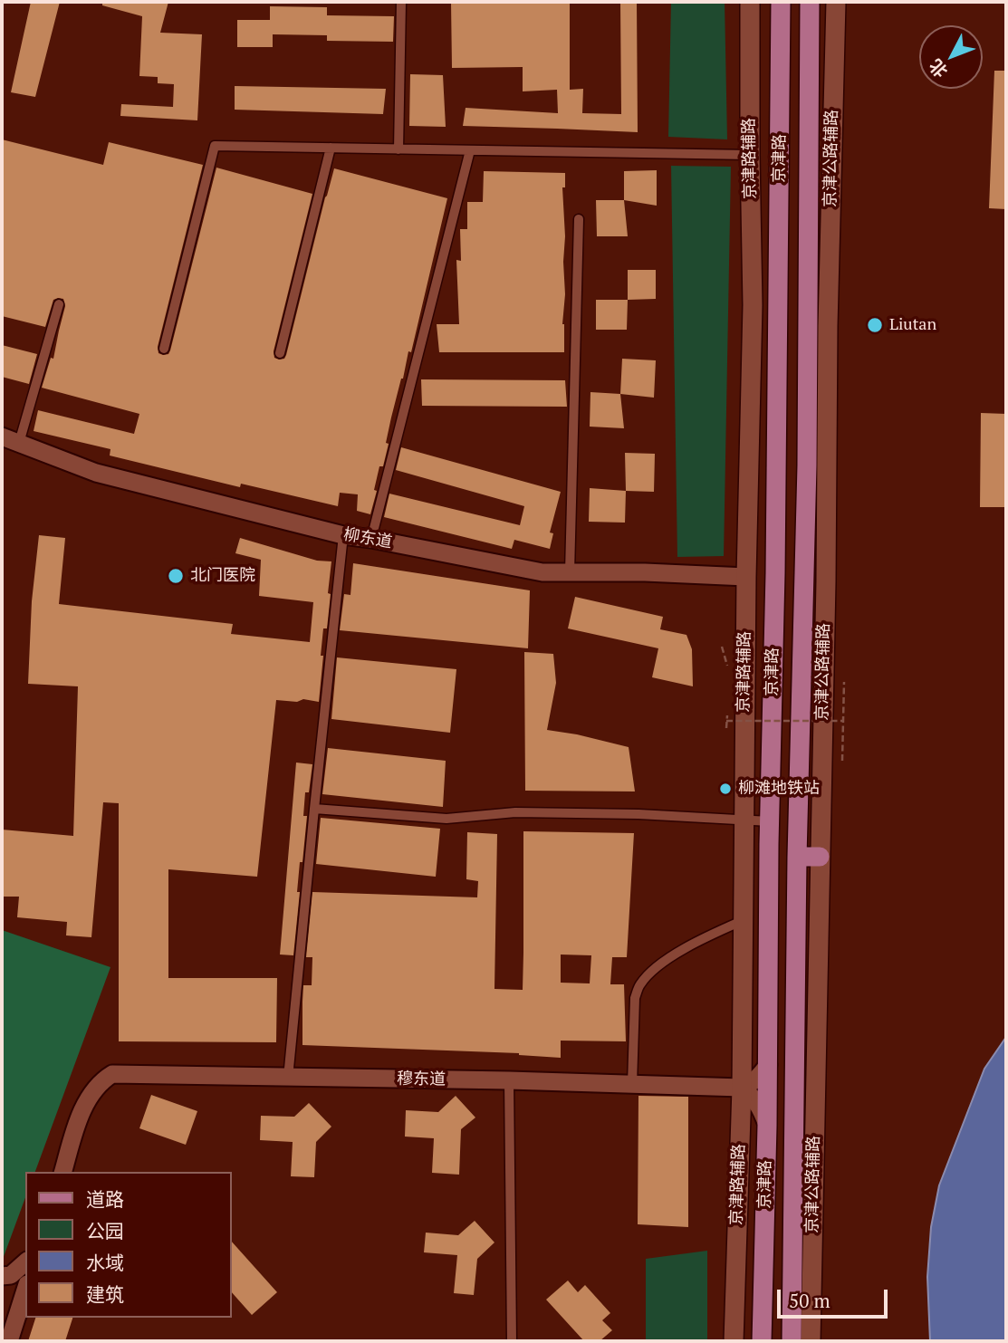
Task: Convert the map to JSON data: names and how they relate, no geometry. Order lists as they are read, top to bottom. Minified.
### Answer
{"streets":{"main road":["京津路"],"street":["京津路辅路","京津公路辅路","柳东道","穆东道"]},"crossings":[["京津路辅路","京津路"],["京津路辅路","柳东道"],["京津路辅路","穆东道"]],"places":["Liutan","北门医院","柳滩地铁站"],"legend":["道路","公园","水域","建筑"],"scale_bar":"50 m","north":"bottom left"}
